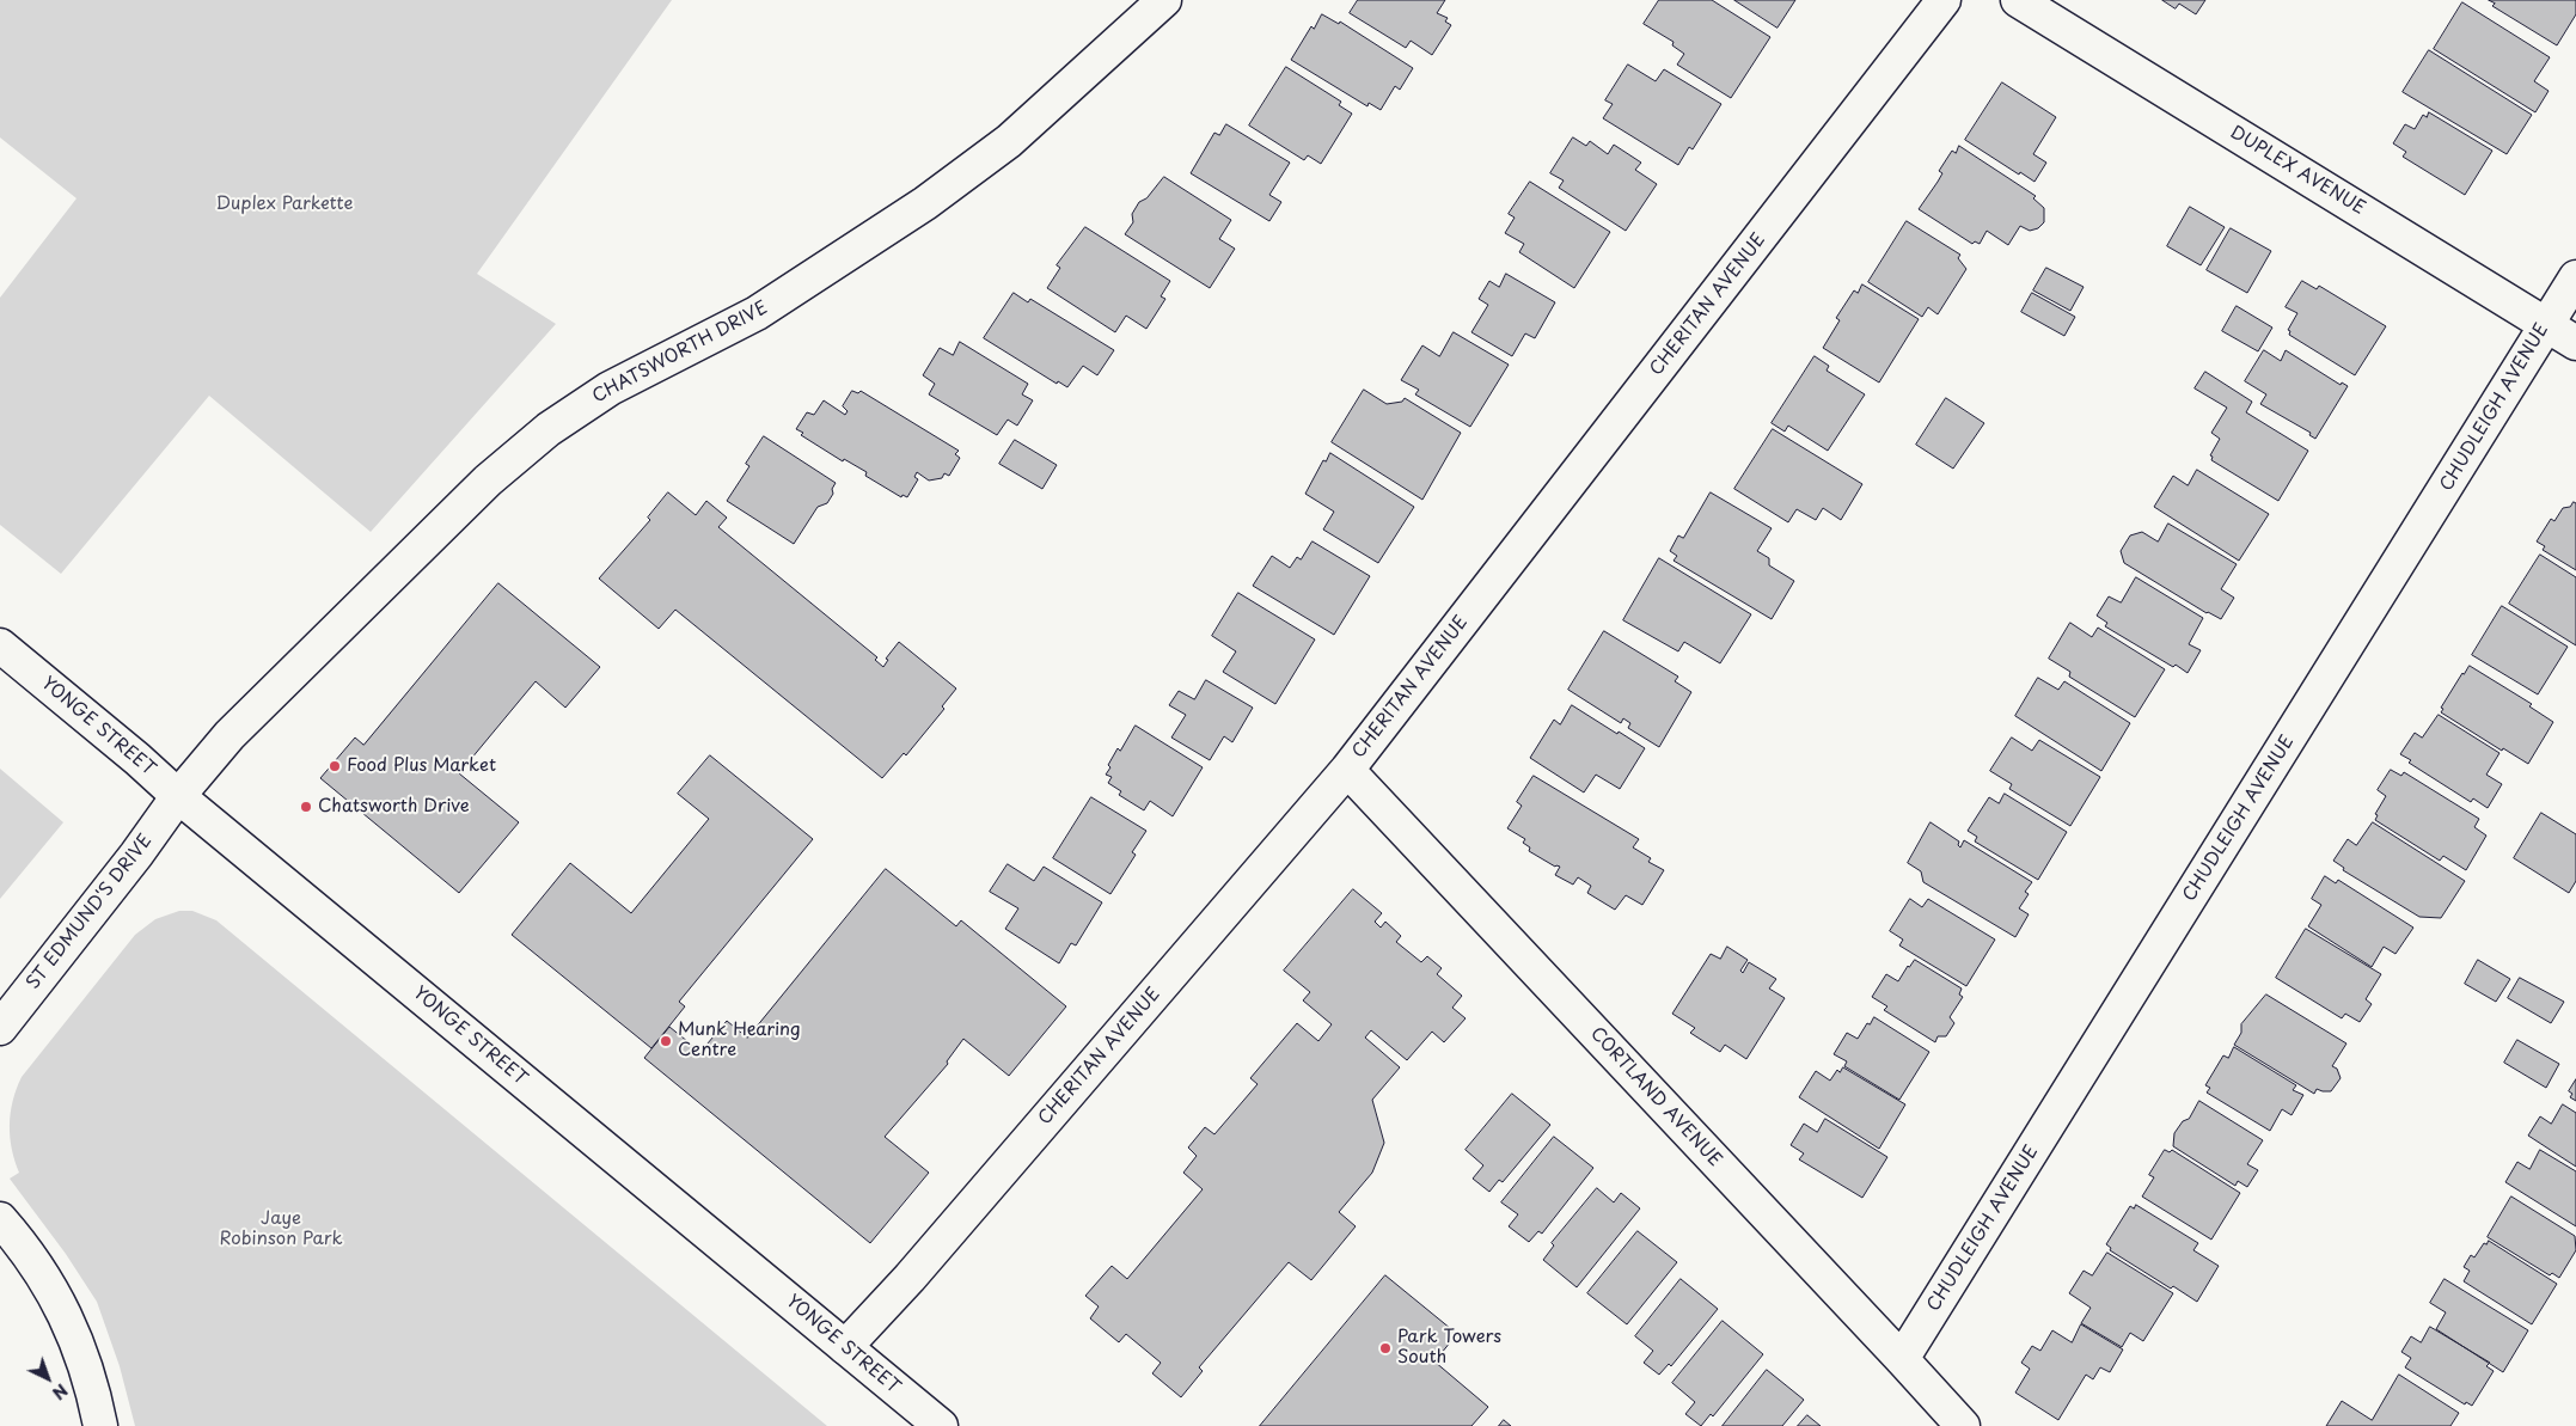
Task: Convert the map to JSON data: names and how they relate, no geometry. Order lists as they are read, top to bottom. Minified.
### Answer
{"streets":{"street":["DUPLEX AVENUE","CHERITAN AVENUE","CHATSWORTH DRIVE","CHUDLEIGH AVENUE","YONGE STREET","ST EDMUND'S DRIVE","CORTLAND AVENUE"]},"crossings":[["DUPLEX AVENUE","CHUDLEIGH AVENUE"],["CHERITAN AVENUE","YONGE STREET"],["CHERITAN AVENUE","CORTLAND AVENUE"],["CHATSWORTH DRIVE","YONGE STREET"],["CHATSWORTH DRIVE","ST EDMUND'S DRIVE"],["CHUDLEIGH AVENUE","CORTLAND AVENUE"],["YONGE STREET","ST EDMUND'S DRIVE"]],"parks":["Duplex Parkette","Jaye Robinson Park"],"places":["Food Plus Market","Chatsworth Drive","Munk Hearing Centre","Park Towers South"],"north":"bottom right"}
